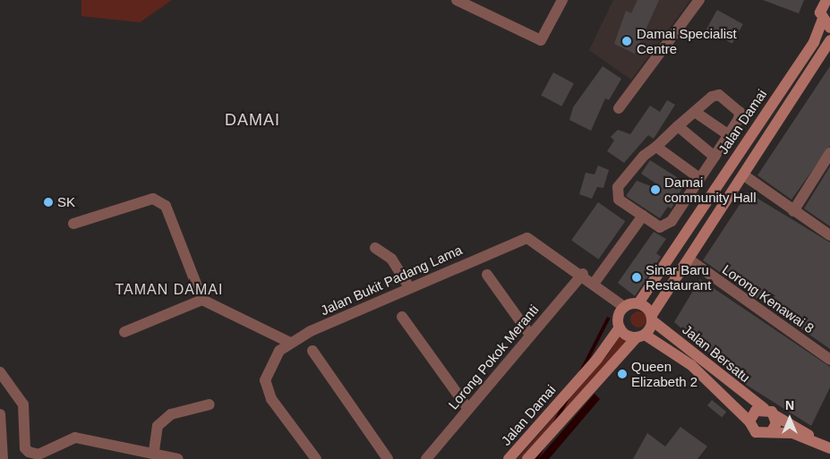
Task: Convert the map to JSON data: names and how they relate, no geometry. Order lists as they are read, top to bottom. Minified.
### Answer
{"streets":{"main road":["Jalan Damai","Jalan Bersatu"],"street":["Jalan Bukit Padang Lama","Lorong Kenawai 8","Lorong Pokok Meranti"]},"crossings":[["Jalan Damai","Jalan Bukit Padang Lama"],["Jalan Damai","Jalan Bersatu"],["Jalan Bukit Padang Lama","Jalan Bersatu"],["Jalan Bukit Padang Lama","Lorong Pokok Meranti"]],"districts":["DAMAI","TAMAN DAMAI"],"places":["Damai Specialist Centre","Damai community Hall","SK","Sinar Baru Restaurant","Queen Elizabeth 2"],"north":"top"}
